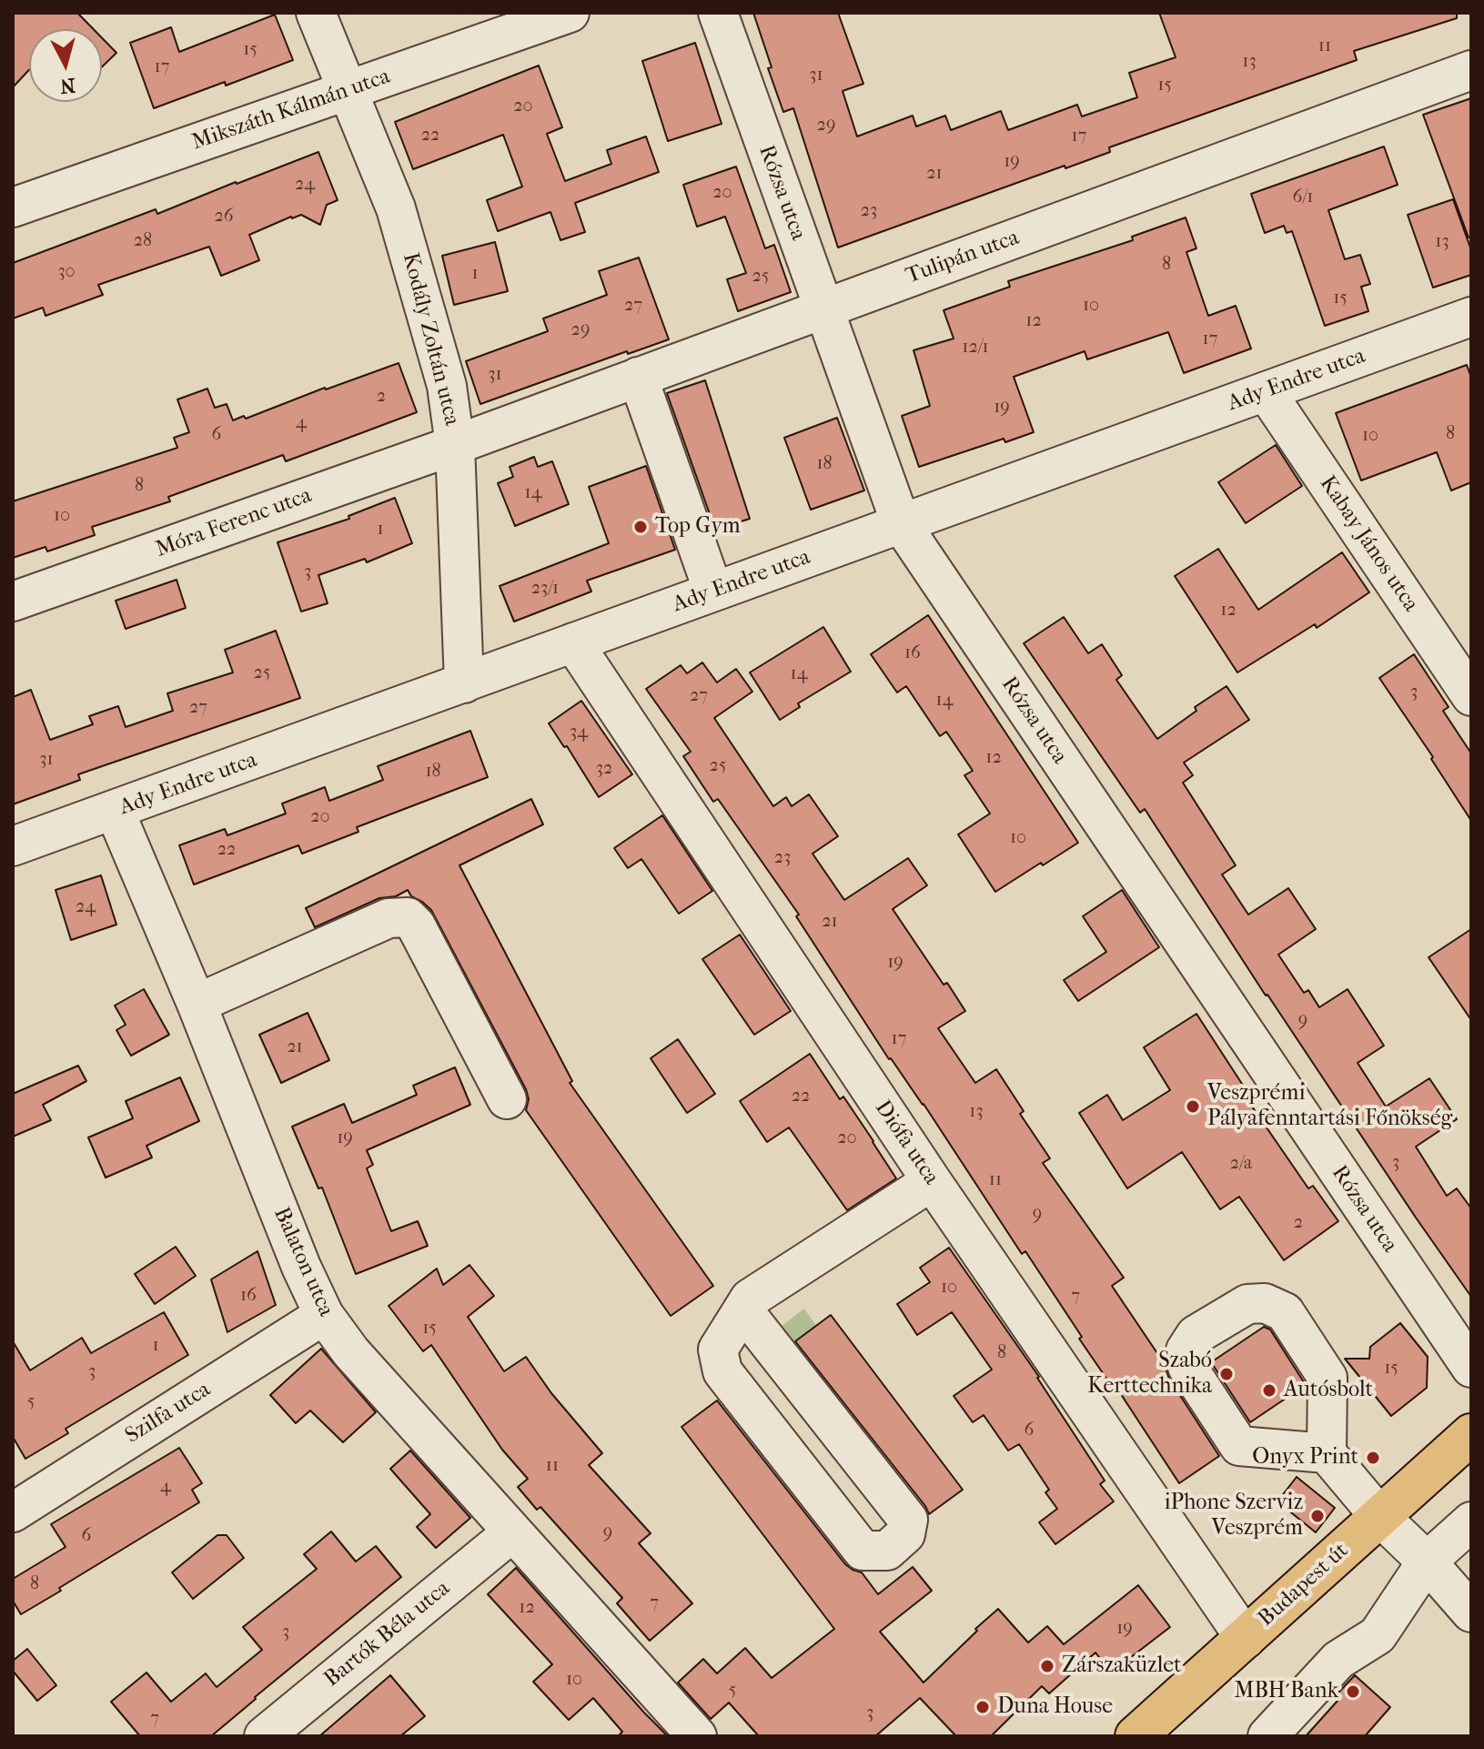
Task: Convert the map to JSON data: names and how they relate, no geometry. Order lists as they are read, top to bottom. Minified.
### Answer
{"streets":{"main road":["Budapest út"],"street":["Mikszáth Kálmán utca","Rózsa utca","Tulipán utca","Kodály Zoltán utca","Ady Endre utca","Móra Ferenc utca","Kabay János utca","Diófa utca","Balaton utca","Szilfa utca","Bartók Béla utca"]},"crossings":[["Mikszáth Kálmán utca","Kodály Zoltán utca"],["Rózsa utca","Tulipán utca"],["Rózsa utca","Ady Endre utca"],["Tulipán utca","Kodály Zoltán utca"],["Tulipán utca","Móra Ferenc utca"],["Kodály Zoltán utca","Ady Endre utca"],["Kodály Zoltán utca","Móra Ferenc utca"],["Ady Endre utca","Kabay János utca"],["Ady Endre utca","Diófa utca"],["Ady Endre utca","Balaton utca"],["Diófa utca","Budapest út"],["Balaton utca","Szilfa utca"],["Balaton utca","Bartók Béla utca"]],"places":["Top Gym","Veszprémi Pályafenntartási Főnökség","Szabó Kerttechnika","Autósbolt","Onyx Print","iPhone Szerviz Veszprém","Zárszaküzlet","MBH Bank","Duna House"],"house_numbers":["11","15","13","17","31","15","20","29","22","17","19","21","24","20","6/1","23","26","28","13","8","30","1","25","15","27","10","12","29","17","12/1","31","2","19","4","8","6","10","18","8","14","10","1","3","23/1","12","16","25","14","3","27","14","27","34","12","31","25","32","18","20","10","22","23","24","21","19","9","17","21","22","13","19","20","3","2/a","11","9","2","10","16","7","15","1","8","15","3","5","6","11","4","9","6","8","7","12","19","3","10","5","3","7"],"north":"bottom"}
